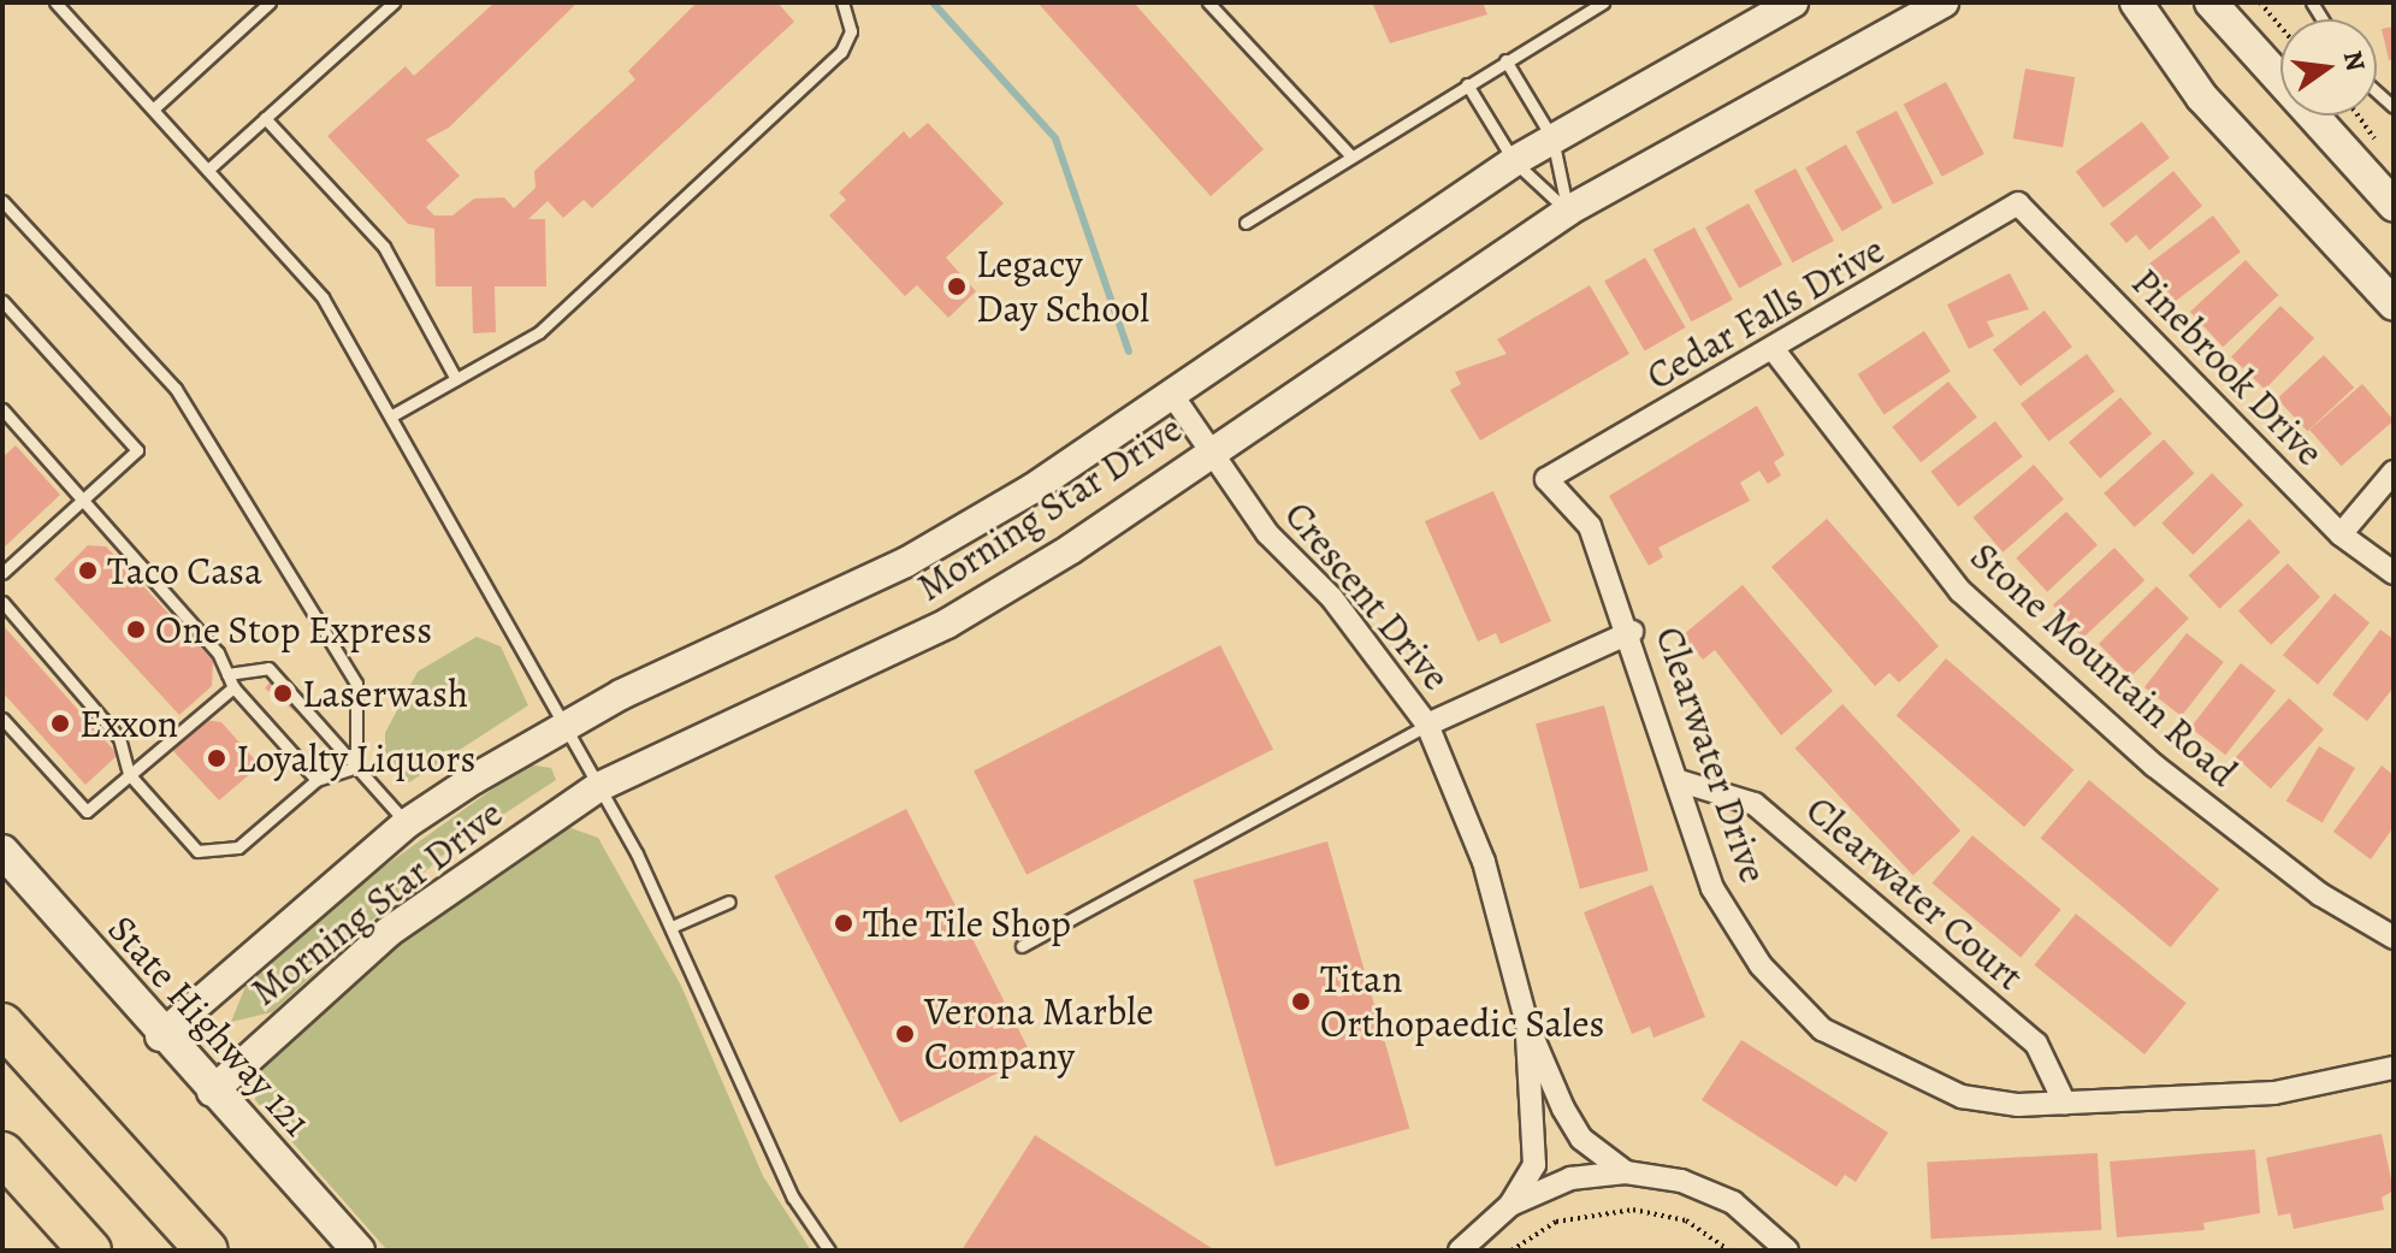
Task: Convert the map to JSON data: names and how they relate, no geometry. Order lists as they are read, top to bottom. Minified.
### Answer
{"streets":{"main road":["State Highway 121"],"street":["Cedar Falls Drive","Pinebrook Drive","Morning Star Drive","Crescent Drive","Stone Mountain Road","Clearwater Drive","Clearwater Court"]},"crossings":[["Cedar Falls Drive","Pinebrook Drive"],["Cedar Falls Drive","Stone Mountain Road"],["Cedar Falls Drive","Clearwater Drive"],["Morning Star Drive","Crescent Drive"],["Morning Star Drive","State Highway 121"],["Clearwater Drive","Clearwater Court"]],"places":["Legacy Day School","Taco Casa","One Stop Express","Laserwash","Exxon","Loyalty Liquors","The Tile Shop","Titan Orthopaedic Sales","Verona Marble Company"],"north":"right"}
